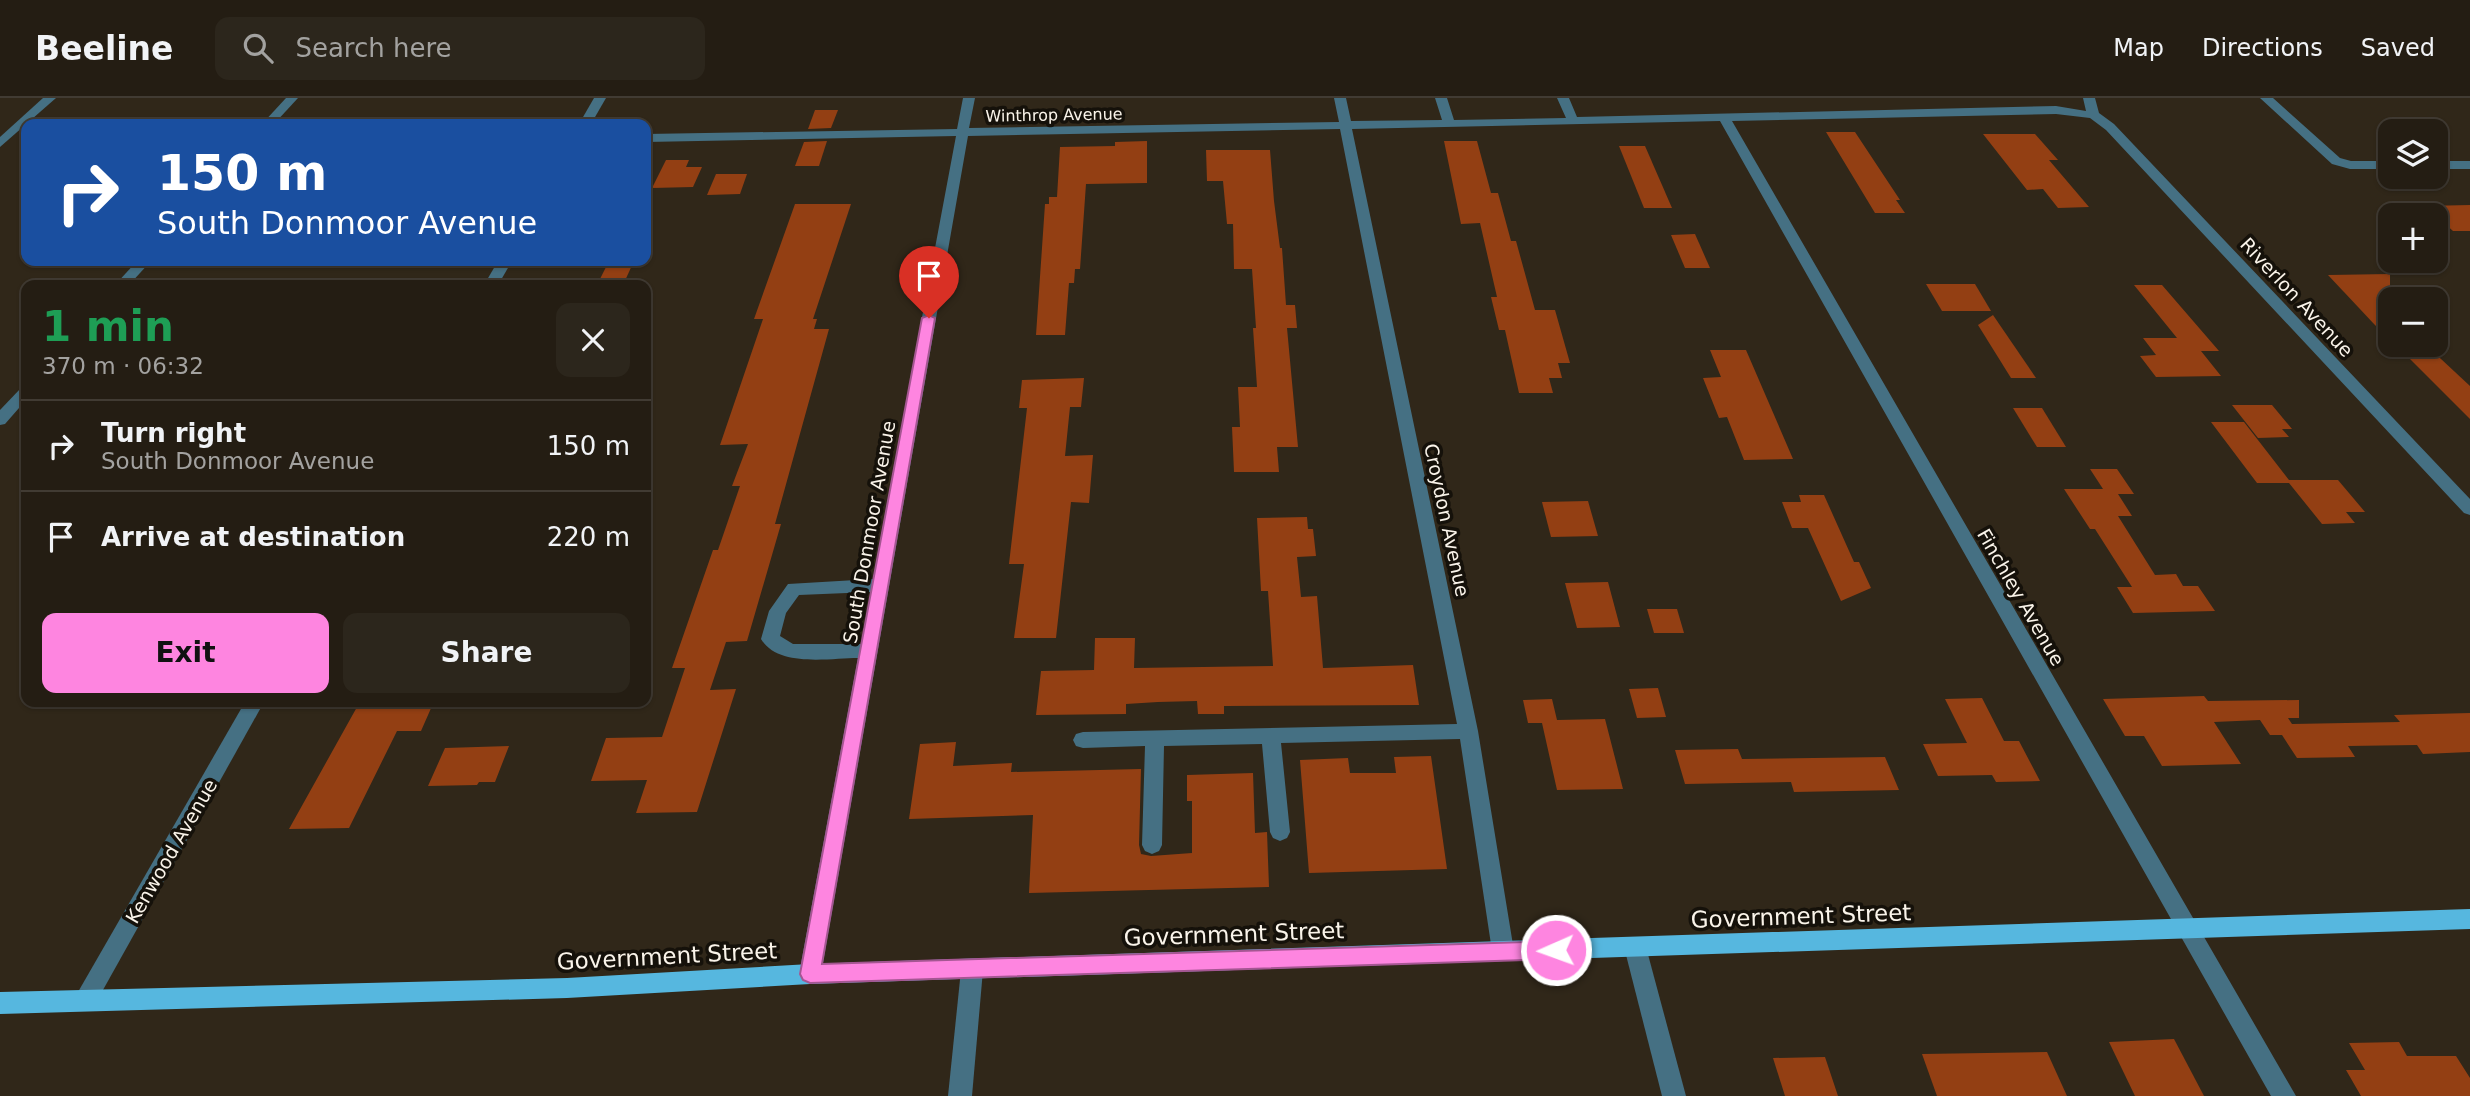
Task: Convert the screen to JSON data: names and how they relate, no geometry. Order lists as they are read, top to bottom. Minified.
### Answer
{"streets":{"main road":["Government Street"],"street":["Winthrop Avenue","Riverlon Avenue","Croydon Avenue","South Donmoor Avenue","Finchley Avenue","Kenwood Avenue"]},"crossings":[["Winthrop Avenue","Riverlon Avenue"],["Winthrop Avenue","Croydon Avenue"],["Winthrop Avenue","South Donmoor Avenue"],["Winthrop Avenue","Finchley Avenue"],["Croydon Avenue","Government Street"],["South Donmoor Avenue","Government Street"],["Finchley Avenue","Government Street"],["Kenwood Avenue","Government Street"]],"page":{"header":"Beeline","search":"Search here","nav":["Map","Directions","Saved"],"map_buttons":["+","−"],"turn":["150 m","South Donmoor Avenue"],"heading":["1 min","370 m · 06:32"],"list":[{"name":"Turn right","note":"South Donmoor Avenue","value":"150 m"},{"name":"Arrive at destination","value":"220 m"}],"buttons":["Exit","Share"]}}
